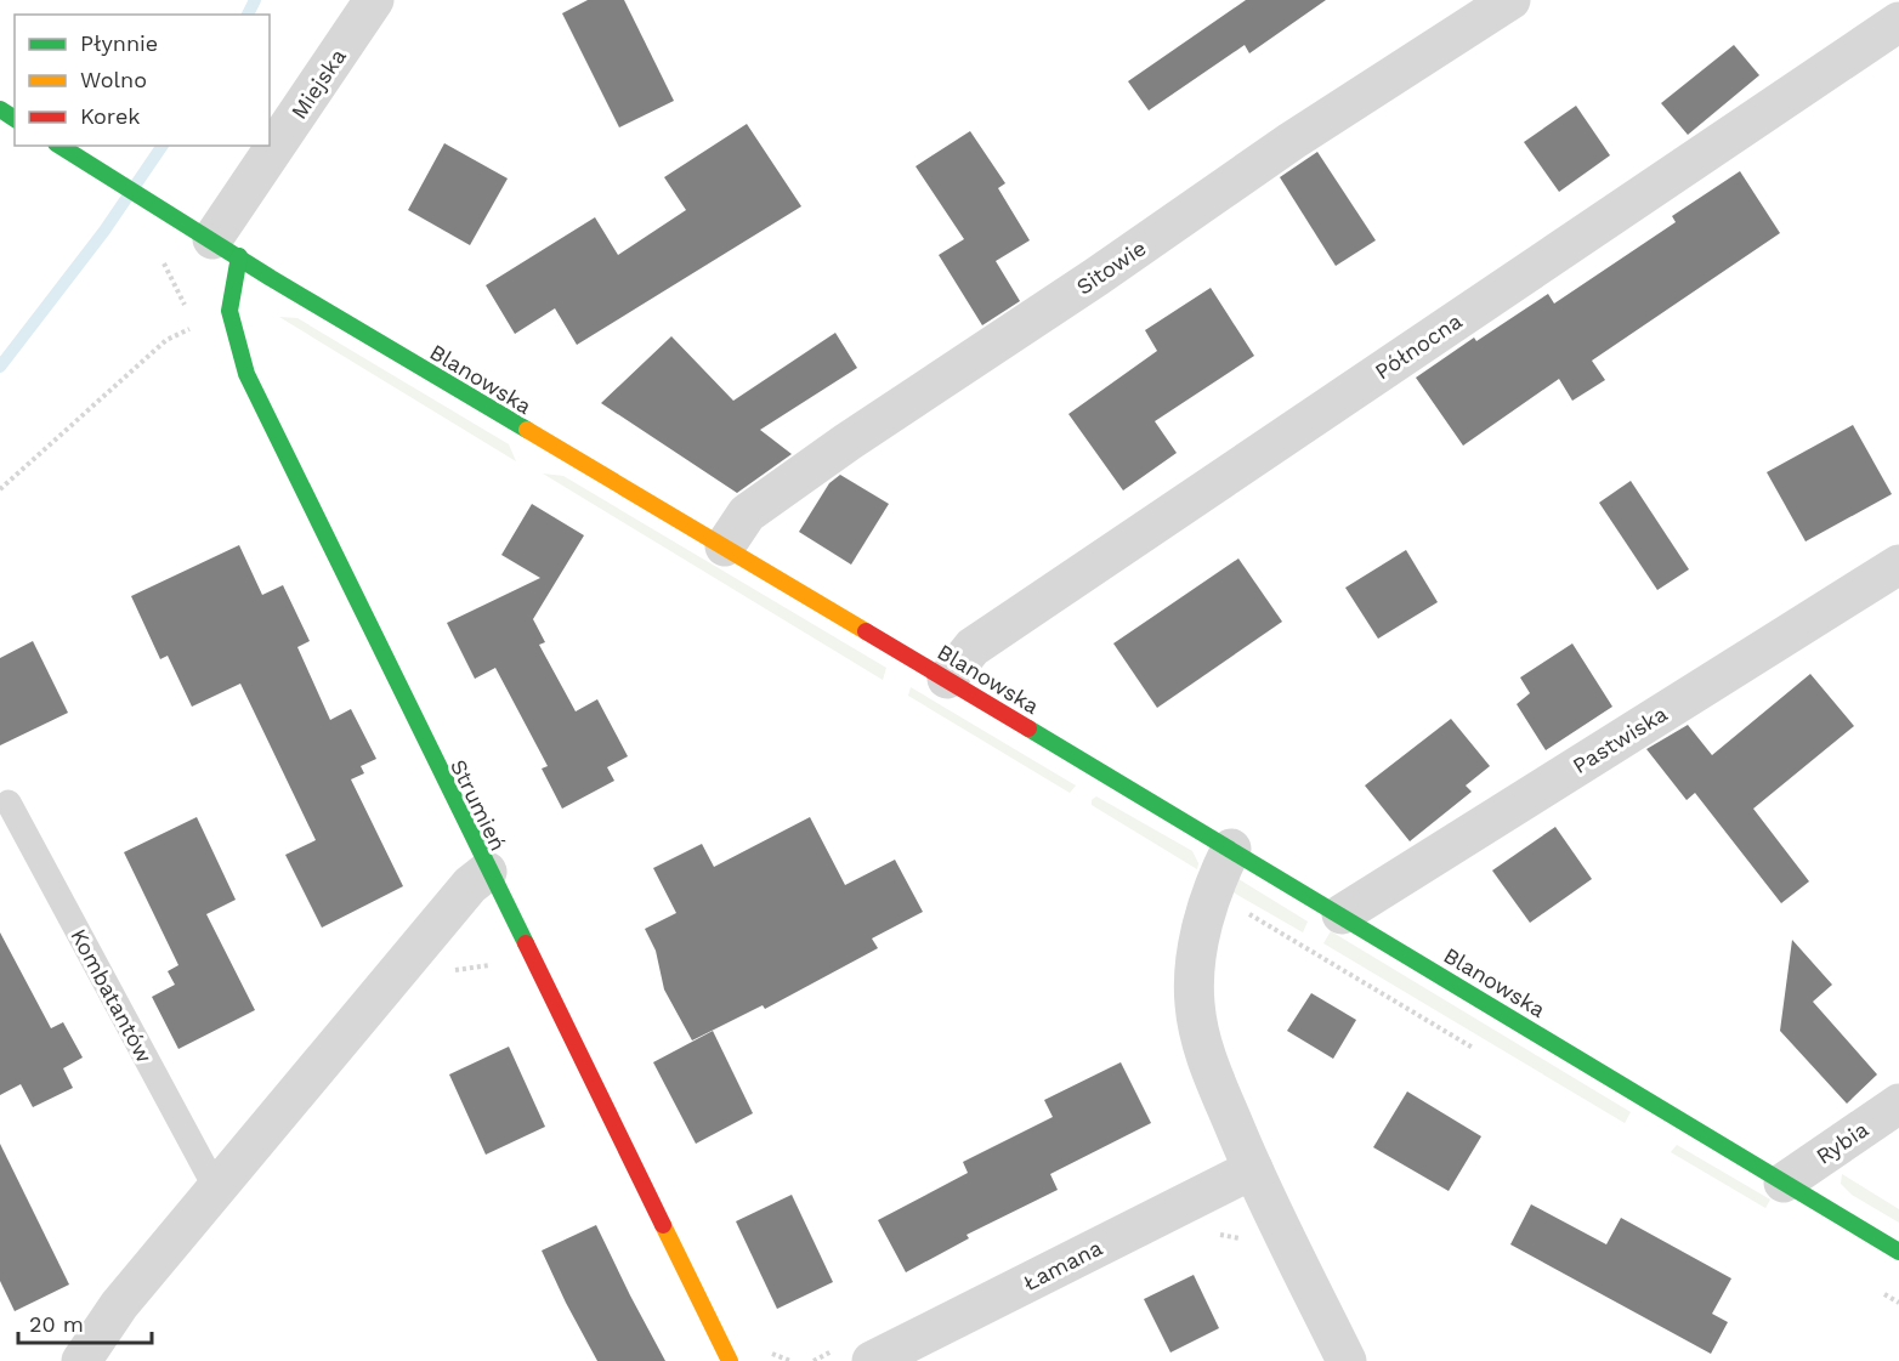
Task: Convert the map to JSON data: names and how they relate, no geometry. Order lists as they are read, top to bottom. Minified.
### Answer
{"streets":{"street":["Miejska","Sitowie","Północna","Blanowska","Pastwiska","Strumień","Rybia","Łamana"],"lane":["Kombatantów"]},"crossings":[["Miejska","Blanowska"],["Miejska","Strumień"],["Sitowie","Blanowska"],["Północna","Blanowska"],["Blanowska","Pastwiska"],["Blanowska","Strumień"],["Blanowska","Rybia"]],"legend":["Płynnie","Wolno","Korek"],"scale_bar":"20 m"}
